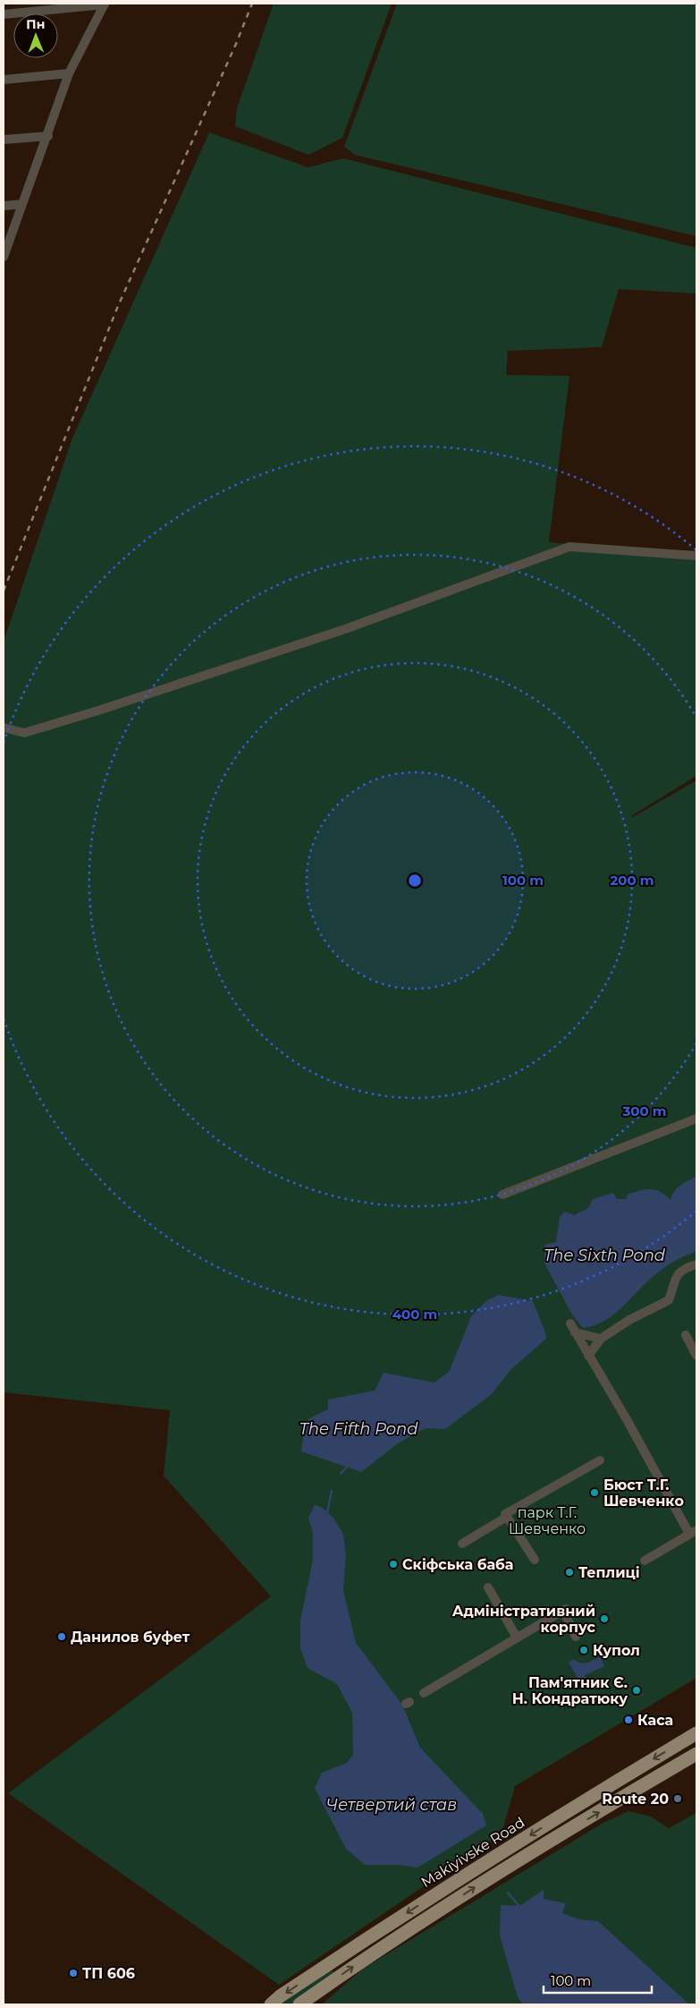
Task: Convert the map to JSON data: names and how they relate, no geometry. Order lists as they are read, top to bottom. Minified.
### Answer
{"streets":{"main road":["Makiyivske Road"]},"water":["The Sixth Pond","The Fifth Pond","Четвертий став"],"parks":["парк Т.Г. Шевченко"],"places":["Бюст Т.Г. Шевченко","Скіфська баба","Теплиці","Адміністративний корпус","Данилов буфет","Купол","Пам'ятник Є. Н. Кондратюку","Каса","Route 20","ТП 606"],"scale_bar":"100 m","north":"top","rings":["100 m","200 m","300 m","400 m"]}
